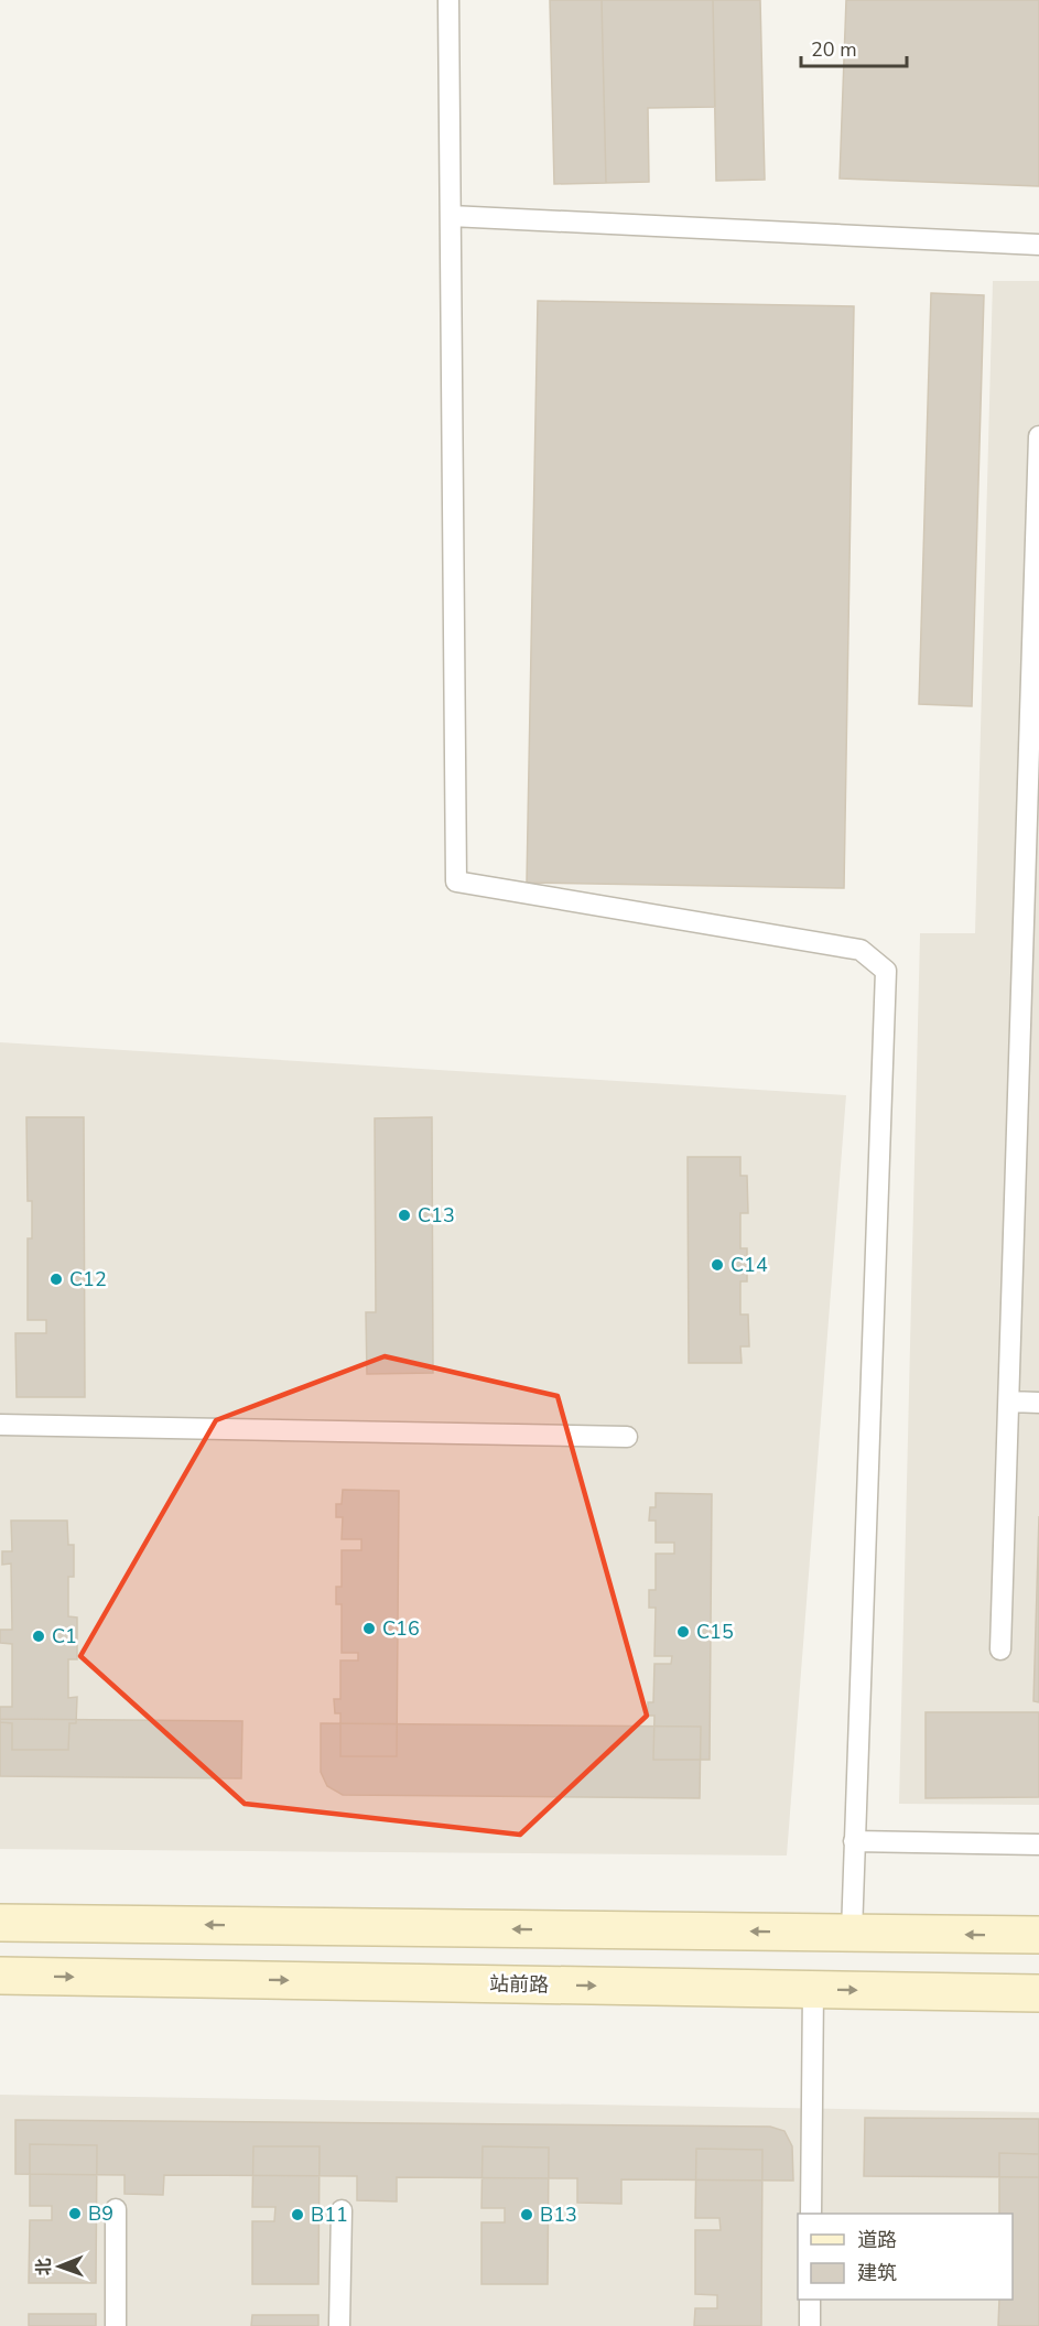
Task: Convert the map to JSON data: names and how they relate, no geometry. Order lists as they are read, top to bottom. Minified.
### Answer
{"streets":{"street":["站前路"]},"places":["C13","C14","C12","C16","C15","C1","B9","B11","B13"],"legend":["道路","建筑"],"scale_bar":"20 m","north":"left"}
